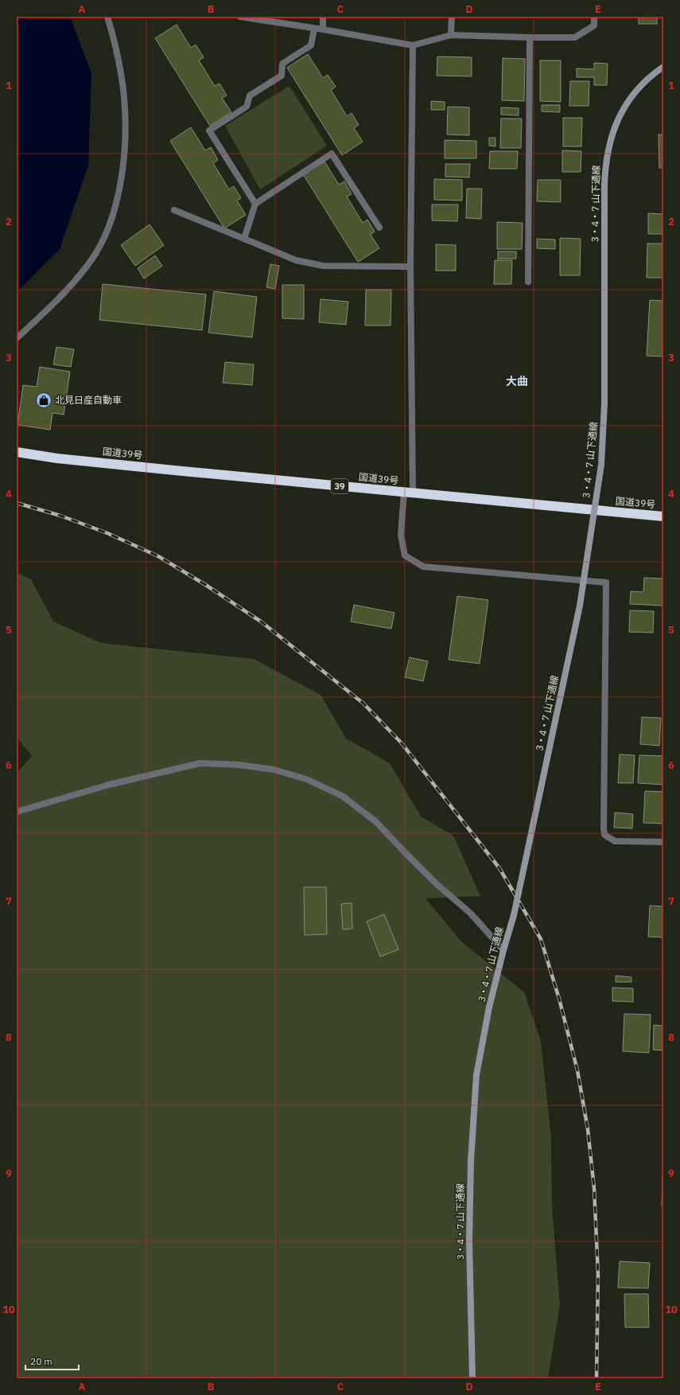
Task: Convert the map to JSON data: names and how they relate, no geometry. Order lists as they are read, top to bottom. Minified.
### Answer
{"streets":{"highway":["国道39号","39"],"street":["3・4・7 山下通線"]},"districts":["大曲"],"places":{"shop":["北見日産自動車"]},"scale_bar":"20 m","grid":{"columns":["A","B","C","D","E"],"rows":["1","2","3","4","5","6","7","8","9","10"]}}
